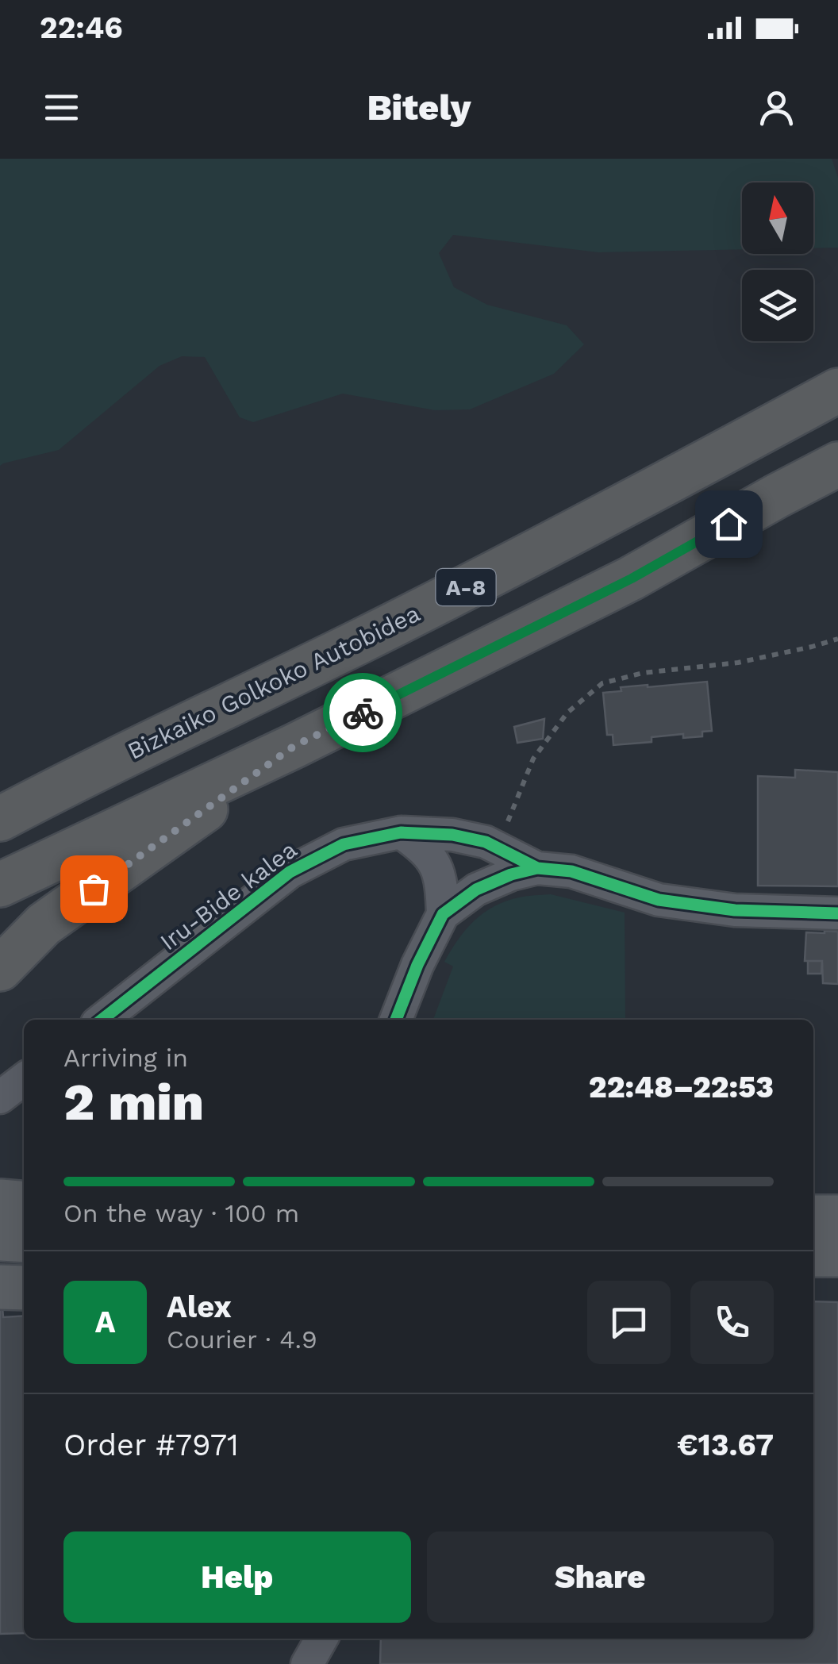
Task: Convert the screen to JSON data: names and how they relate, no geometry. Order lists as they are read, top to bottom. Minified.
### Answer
{"streets":{"highway":["A-8","Bizkaiko Golkoko Autobidea"],"street":["Iru-Bide kalea"]},"crossings":[["A-8","Bizkaiko Golkoko Autobidea"]],"north":"top","page":{"status":"22:46","header":"Bitely","heading":["2 min","Arriving in","22:48–22:53"],"panel":["Alex","Courier · 4.9","Order #7971","€13.67"],"bar":"On the way · 100 m","round":"A","buttons":["Help","Share"]}}
